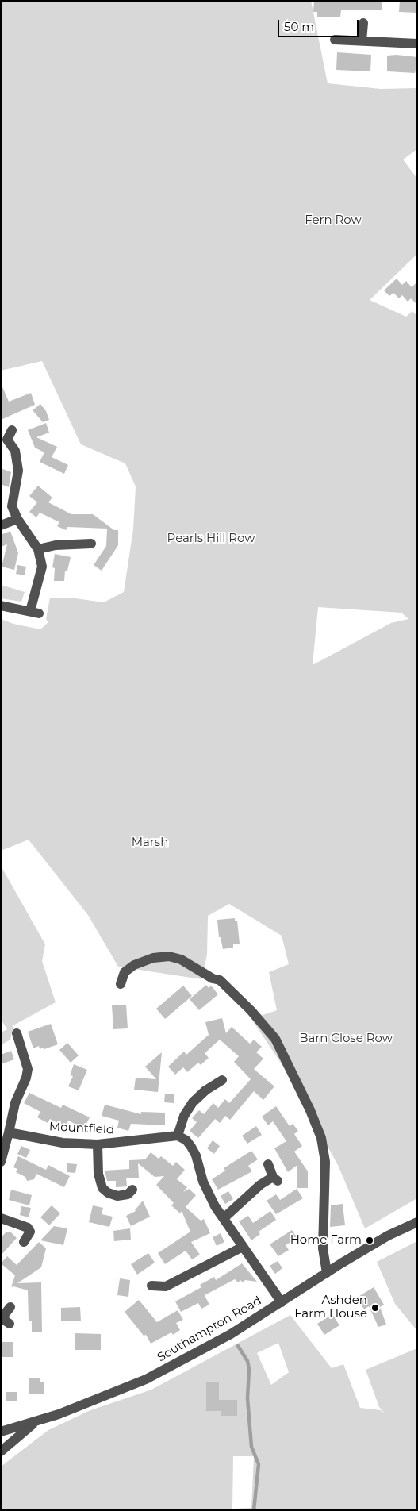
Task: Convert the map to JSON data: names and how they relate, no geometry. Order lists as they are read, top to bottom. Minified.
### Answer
{"streets":{"street":["Mountfield","Southampton Road"]},"parks":["Fern Row","Pearls Hill Row","Marsh","Barn Close Row"],"places":["Home Farm","Ashden Farm House"],"scale_bar":"50 m"}
